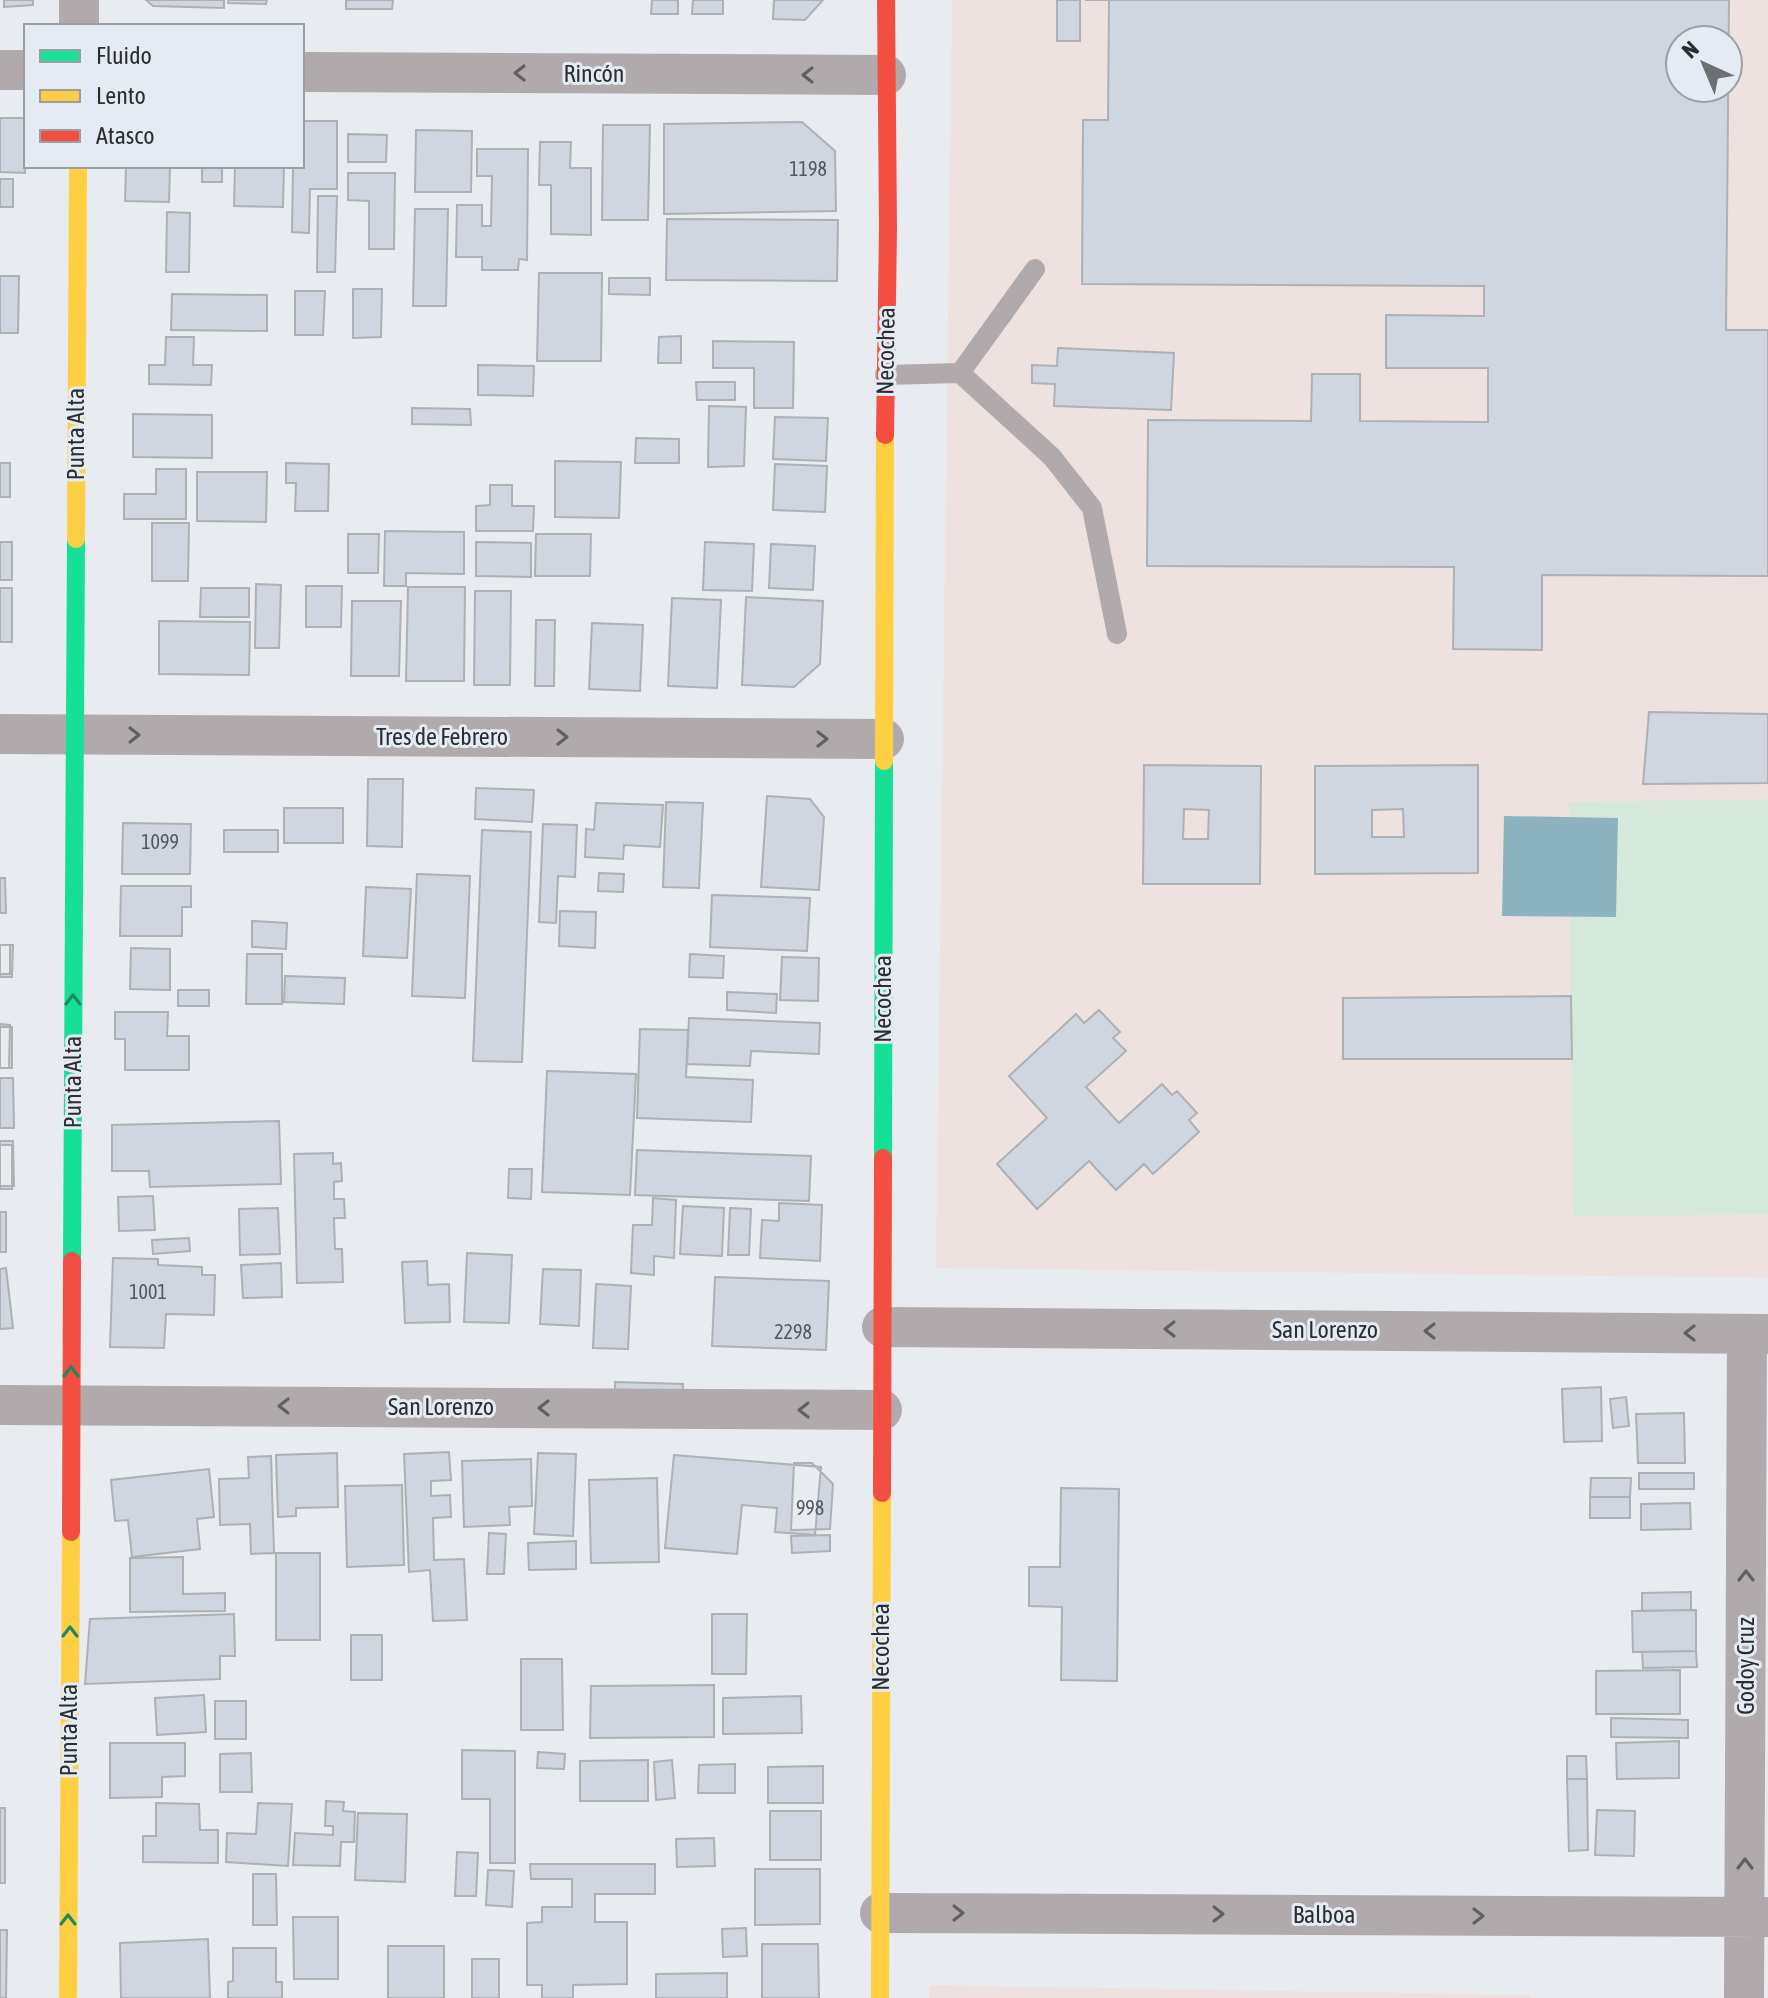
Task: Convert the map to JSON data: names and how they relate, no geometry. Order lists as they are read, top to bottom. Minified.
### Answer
{"streets":{"main road":["Necochea","Punta Alta"],"street":["Rincón","Tres de Febrero","San Lorenzo","Godoy Cruz","Balboa"]},"crossings":[["Rincón","Necochea"],["Necochea","Tres de Febrero"],["Necochea","San Lorenzo"],["Necochea","Balboa"],["Punta Alta","Tres de Febrero"],["Punta Alta","San Lorenzo"],["San Lorenzo","Godoy Cruz"],["Godoy Cruz","Balboa"]],"one_way":["Rincón","Punta Alta","Tres de Febrero","San Lorenzo","Godoy Cruz","Balboa"],"house_numbers":["1198","1099","1001","2298","998"],"legend":["Fluido","Lento","Atasco"],"north":"top left"}
